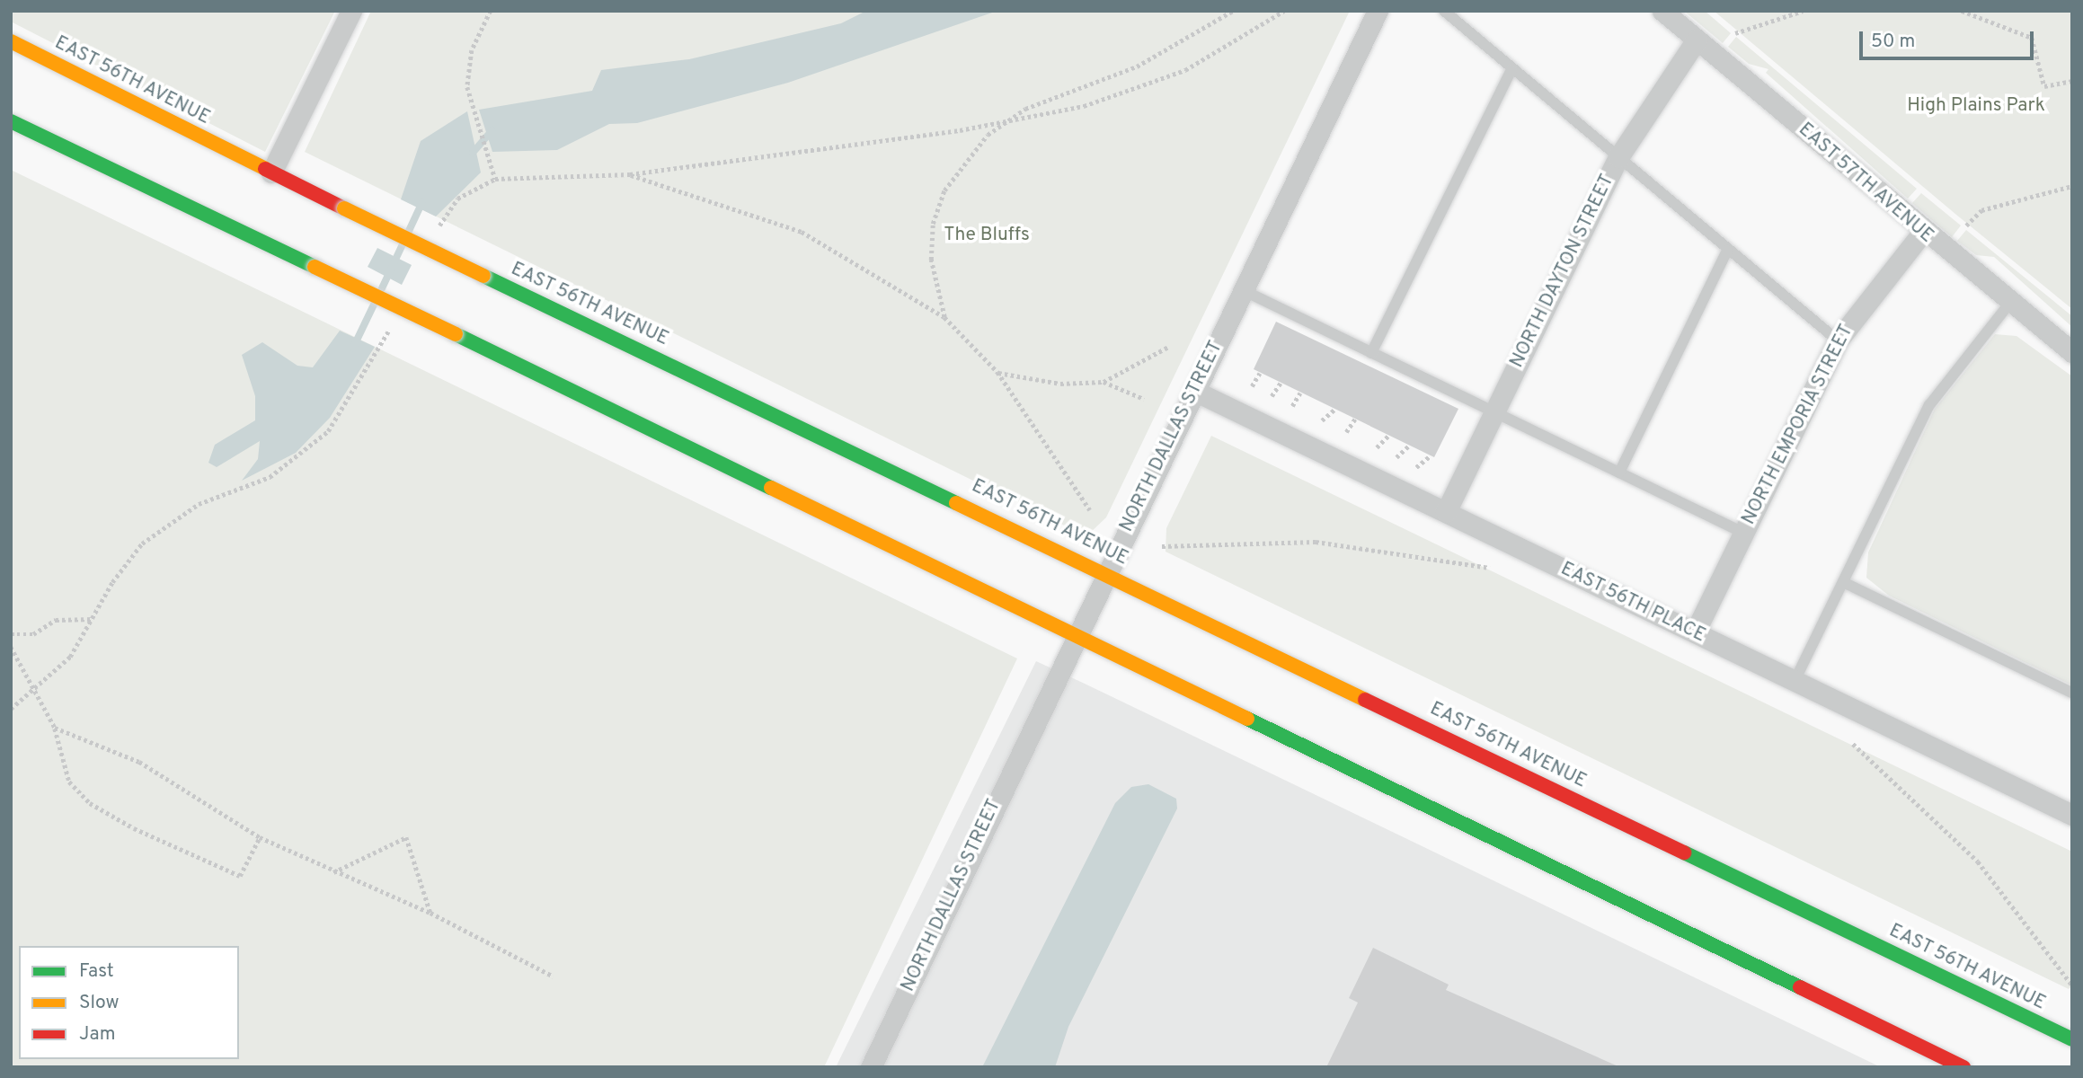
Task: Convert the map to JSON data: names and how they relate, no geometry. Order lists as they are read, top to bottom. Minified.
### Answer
{"streets":{"main road":["EAST 56TH AVENUE"],"street":["EAST 57TH AVENUE","NORTH DAYTON STREET","NORTH EMPORIA STREET","NORTH DALLAS STREET","EAST 56TH PLACE"]},"crossings":[["EAST 56TH AVENUE","NORTH DALLAS STREET"],["EAST 57TH AVENUE","NORTH DAYTON STREET"],["EAST 57TH AVENUE","NORTH EMPORIA STREET"],["NORTH DAYTON STREET","EAST 56TH PLACE"],["NORTH EMPORIA STREET","EAST 56TH PLACE"],["NORTH DALLAS STREET","EAST 56TH PLACE"]],"parks":["High Plains Park","The Bluffs"],"legend":["Fast","Slow","Jam"],"scale_bar":"50 m"}
